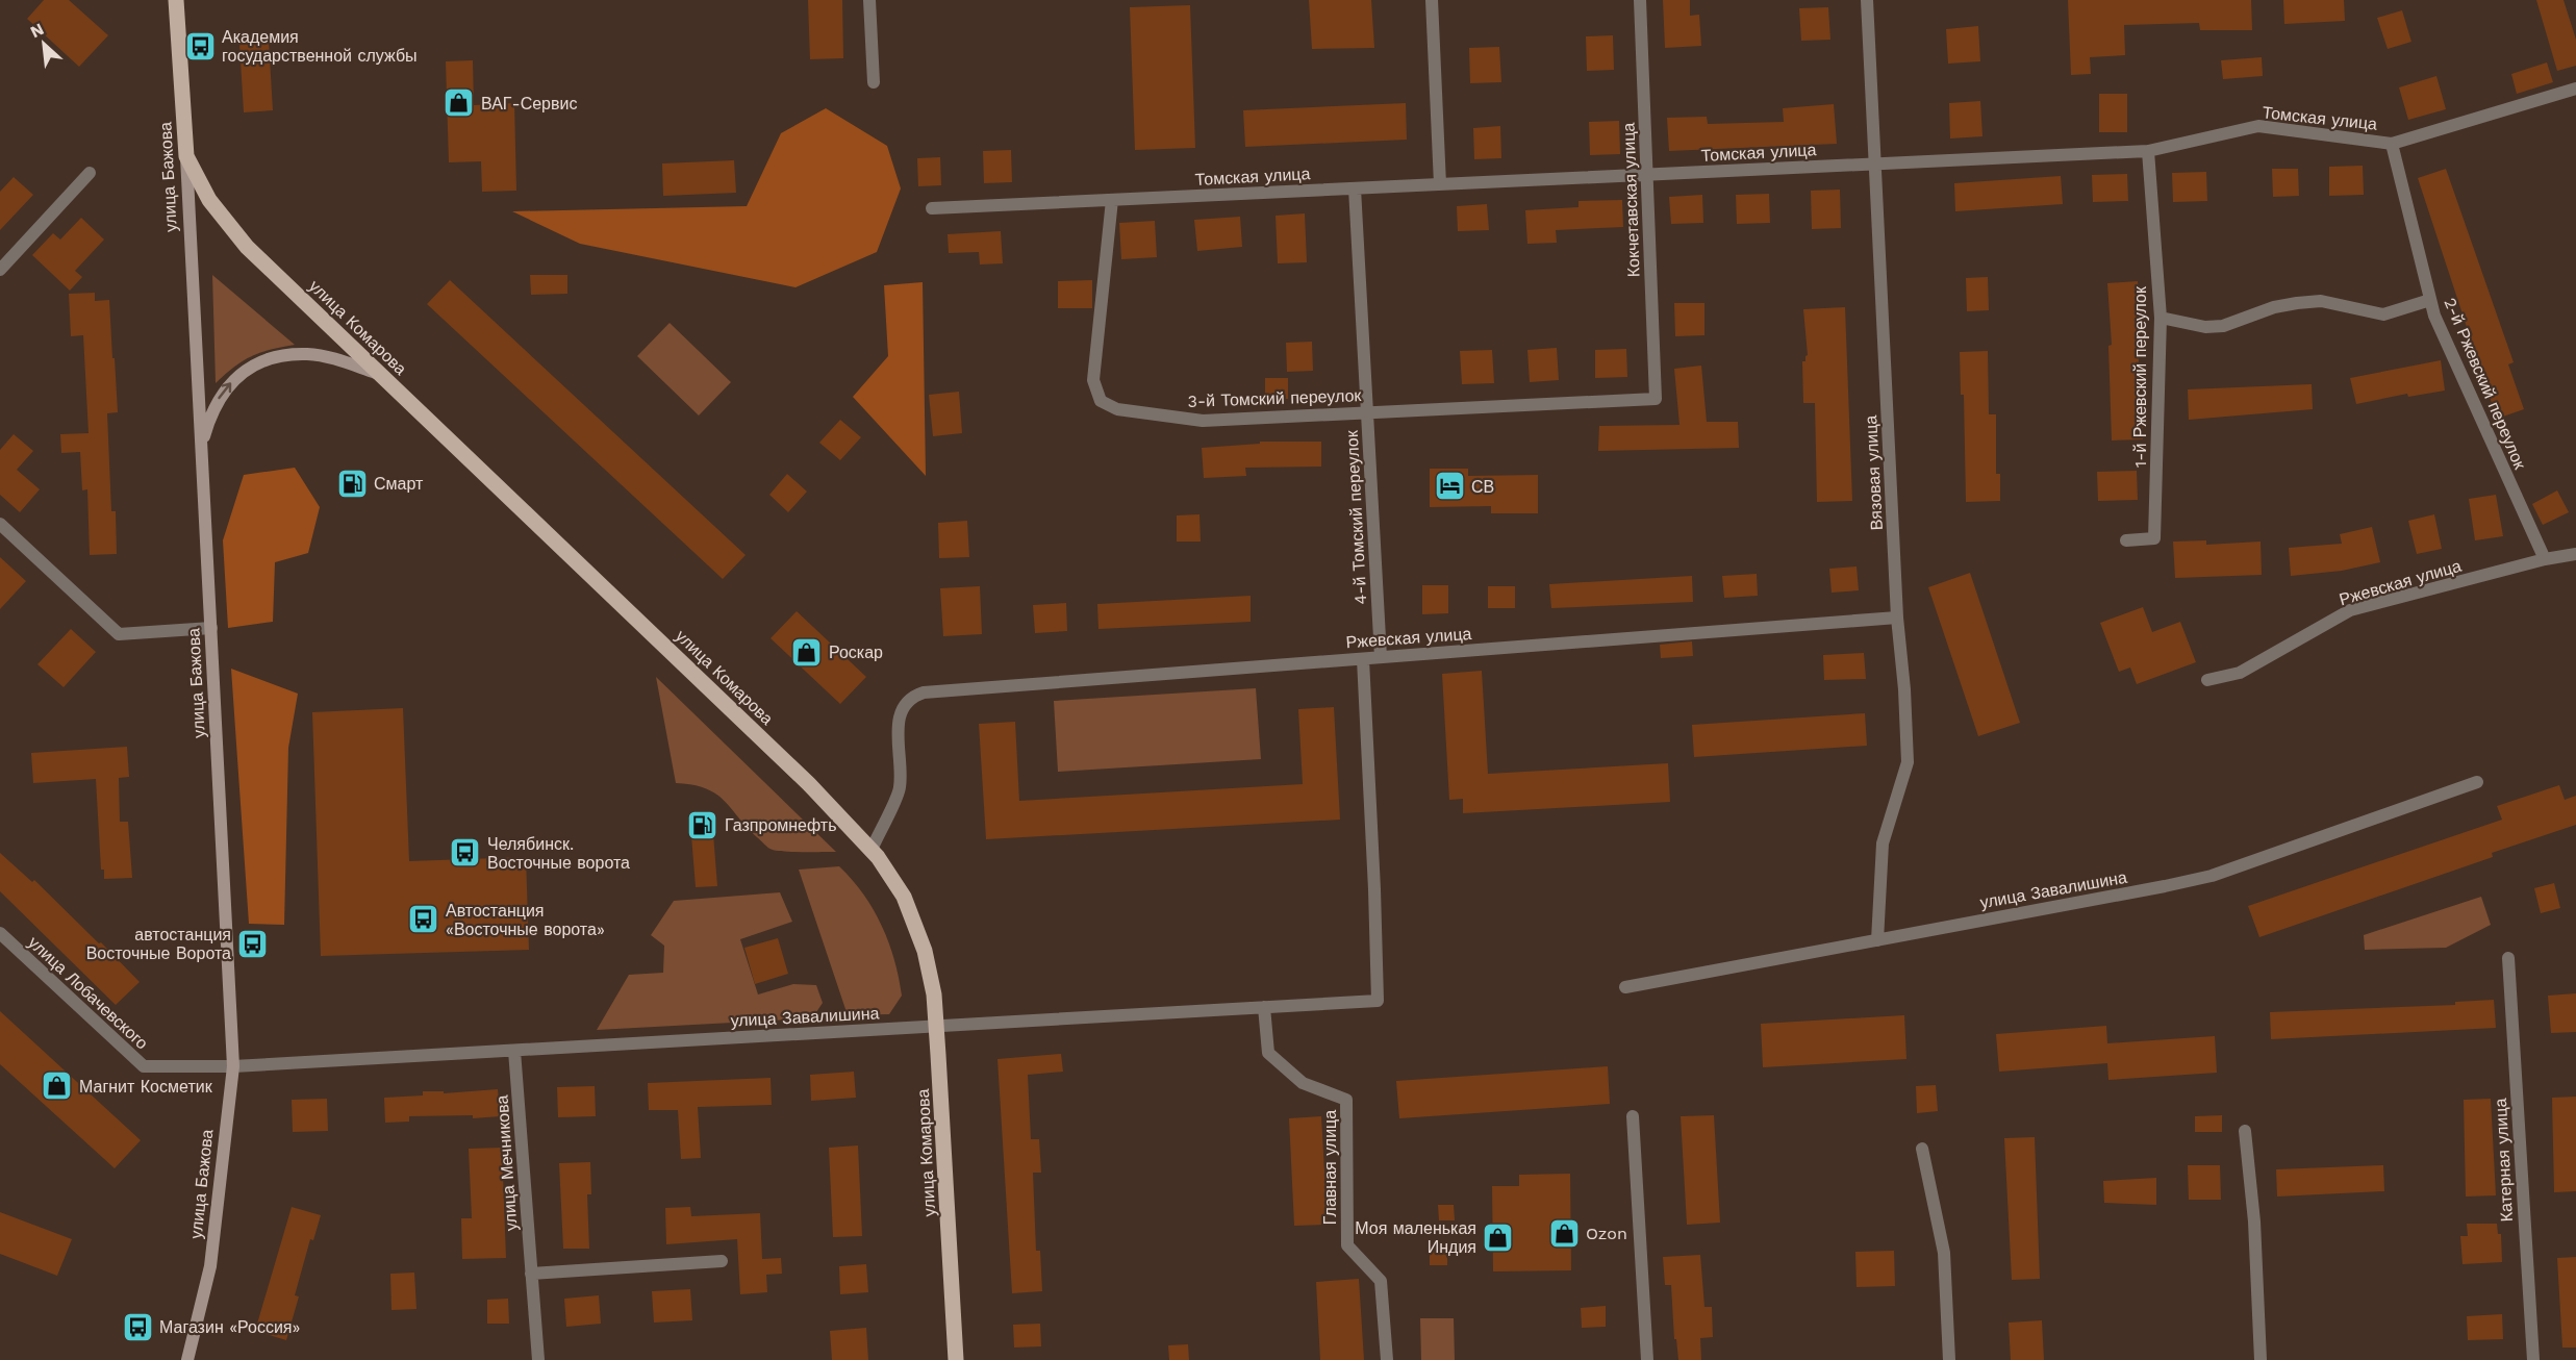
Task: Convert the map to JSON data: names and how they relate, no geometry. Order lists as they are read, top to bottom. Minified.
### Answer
{"streets":{"main road":["улица Бажова","улица Комарова"],"street":["Томская улица","Кокчетавская улица","1-й Ржевский переулок","2-й Ржевский переулок","3-й Томский переулок","Вязовая улица","4-й Томский переулок","Ржевская улица","улица Завалишина","улица Лобачевского","Катерная улица","улица Мечникова","Главная улица"]},"crossings":[["Томская улица","Кокчетавская улица"],["Томская улица","1-й Ржевский переулок"],["Томская улица","2-й Ржевский переулок"],["Томская улица","3-й Томский переулок"],["Томская улица","Вязовая улица"],["Томская улица","4-й Томский переулок"],["улица Бажова","улица Комарова"],["улица Бажова","улица Завалишина"],["улица Бажова","улица Лобачевского"],["Кокчетавская улица","3-й Томский переулок"],["улица Комарова","Ржевская улица"],["улица Комарова","улица Завалишина"],["2-й Ржевский переулок","Ржевская улица"],["3-й Томский переулок","4-й Томский переулок"],["Вязовая улица","Ржевская улица"],["Вязовая улица","улица Завалишина"],["4-й Томский переулок","Ржевская улица"],["Ржевская улица","улица Завалишина"],["улица Завалишина","улица Лобачевского"],["улица Завалишина","улица Мечникова"],["улица Завалишина","Главная улица"]],"places":{"bus stop":["Академия государственной службы","Челябинск. Восточные ворота","Автостанция «Восточные ворота»","автостанция Восточные Ворота","Магазин «Россия»"],"shop":["ВАГ-Сервис","Роскар","Магнит Косметик","Ozon","Моя маленькая Индия"],"fuel station":["Смарт","Газпромнефть"],"hotel":["СВ"]},"north":"top left"}
